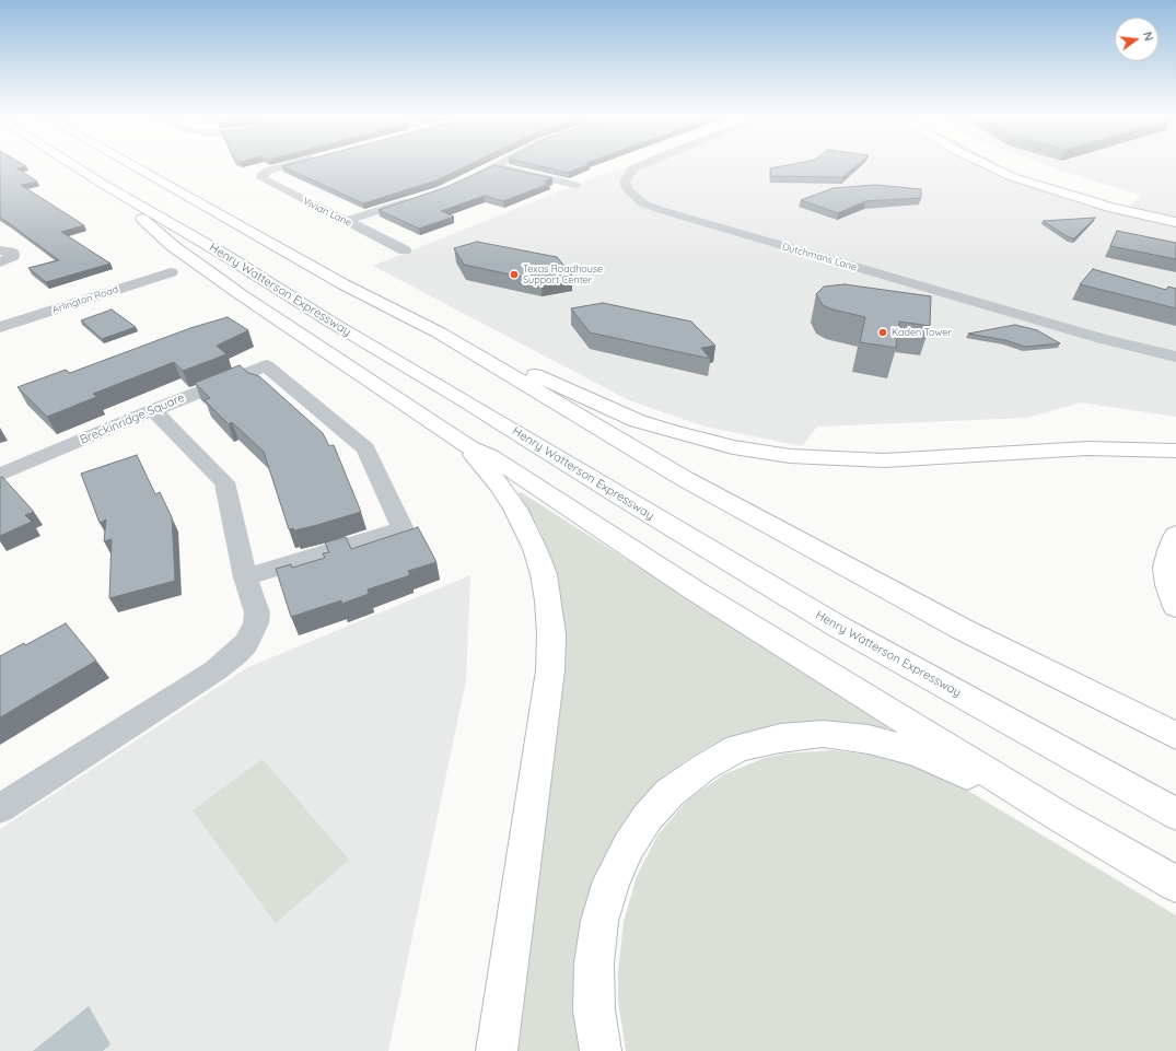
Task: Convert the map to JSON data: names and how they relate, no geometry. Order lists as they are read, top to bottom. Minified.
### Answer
{"streets":{"main road":["Henry Watterson Expressway"],"street":["Vivian Lane","Dutchmans Lane","Arlington Road","Breckinridge Square"]},"places":["Texas Roadhouse Support Center","Kaden Tower"],"north":"right"}
